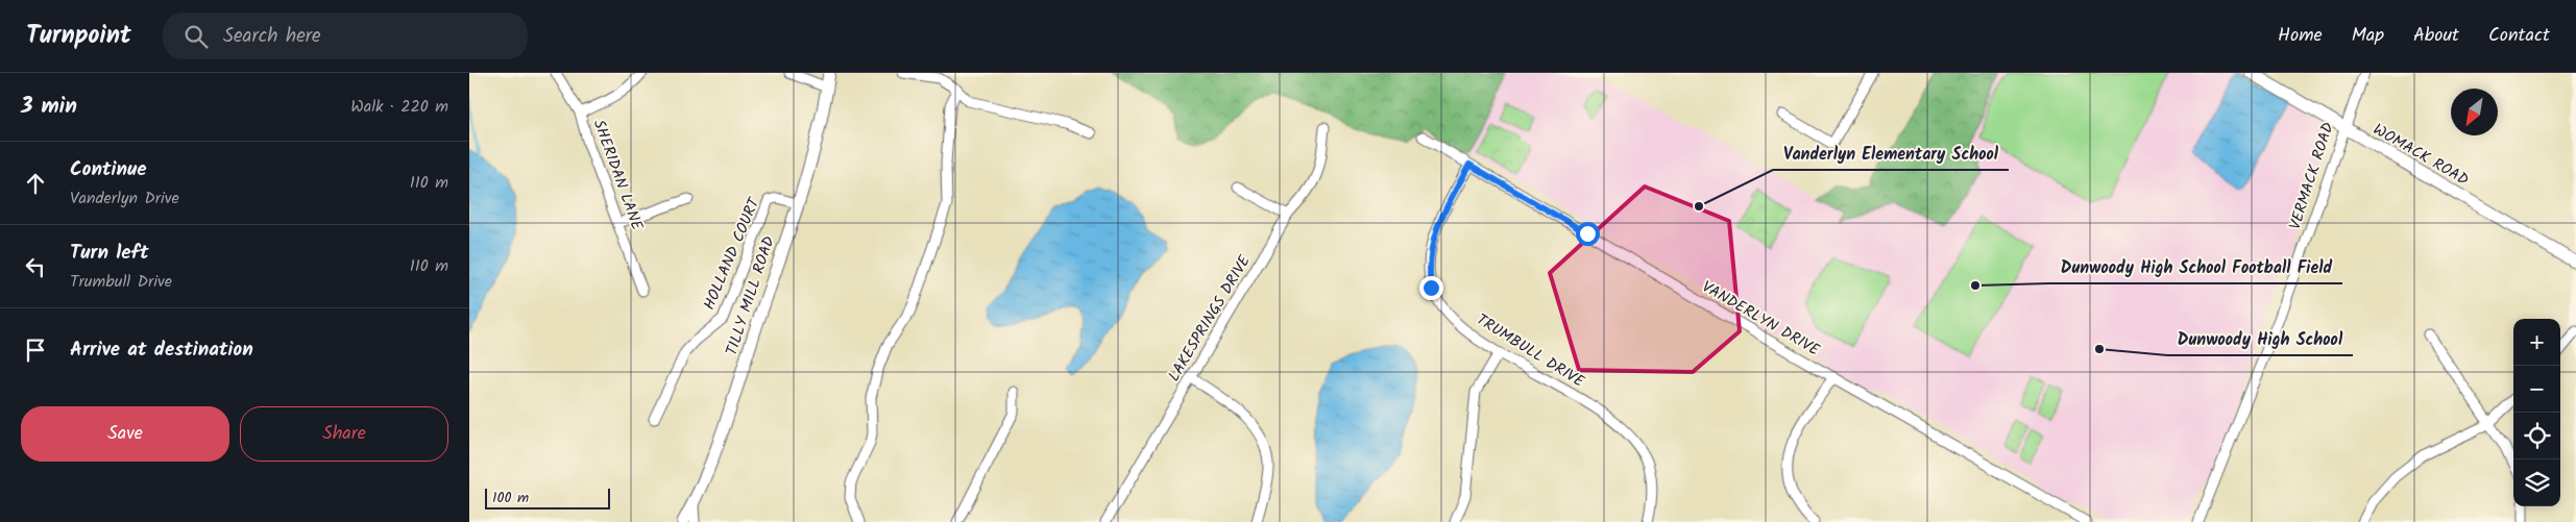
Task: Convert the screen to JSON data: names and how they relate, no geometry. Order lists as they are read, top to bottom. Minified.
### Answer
{"streets":{"street":["WOMACK ROAD","SHERIDAN LANE","VERMACK ROAD","HOLLAND COURT","TILLY MILL ROAD","LAKESPRINGS DRIVE","VANDERLYN DRIVE","TRUMBULL DRIVE"]},"crossings":[["WOMACK ROAD","VERMACK ROAD"],["HOLLAND COURT","TILLY MILL ROAD"],["VANDERLYN DRIVE","TRUMBULL DRIVE"]],"places":["Vanderlyn Elementary School","Dunwoody High School Football Field","Dunwoody High School"],"scale_bar":"100 m","north":"bottom left","page":{"header":"Turnpoint","search":"Search here","nav":["Home","Map","About","Contact"],"heading":["3 min","Walk · 220 m"],"list":[["Continue","Vanderlyn Drive","110 m"],["Turn left","Trumbull Drive","110 m"],"Arrive at destination"],"map_buttons":["+","−"],"buttons":["Save","Share"],"scale":"100 m"}}
